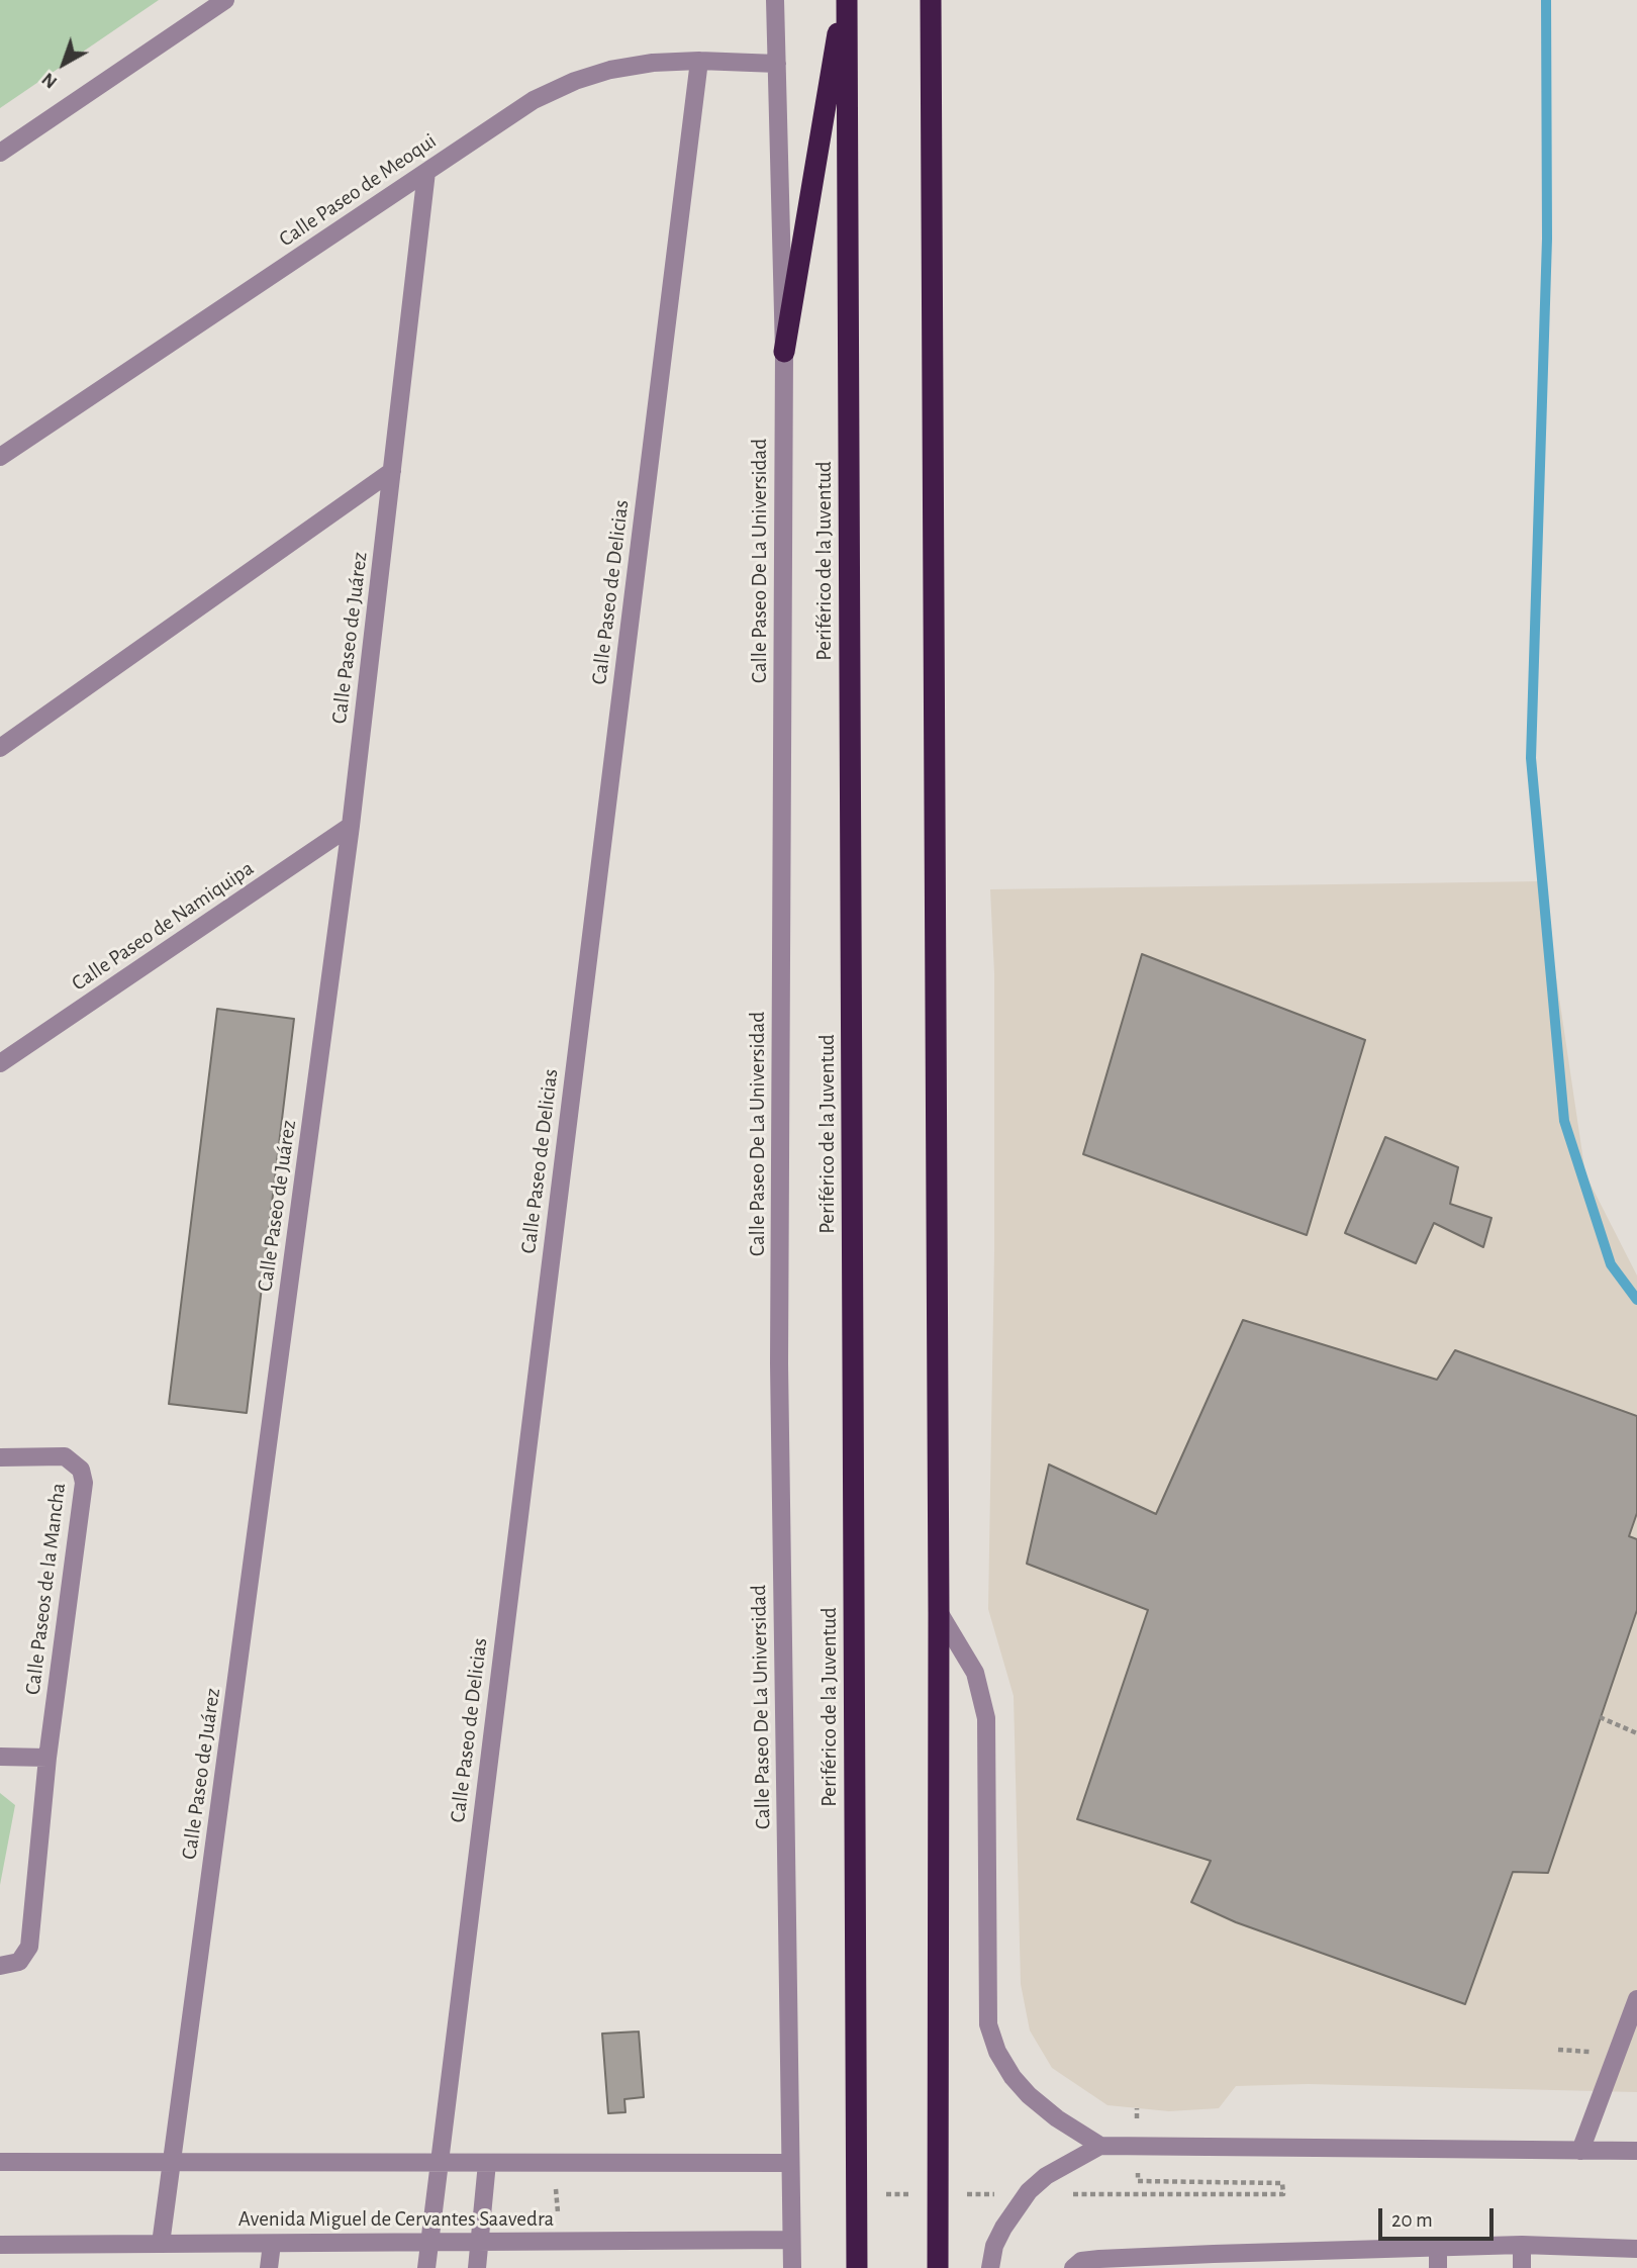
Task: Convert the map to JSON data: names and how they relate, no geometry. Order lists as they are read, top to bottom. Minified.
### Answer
{"streets":{"highway":["Periférico de la Juventud"],"street":["Calle Paseo de Meoqui","Calle Paseo De La Universidad","Calle Paseo de Delicias","Calle Paseo de Juárez","Calle Paseo de Namiquipa","Calle Paseos de la Mancha","Avenida Miguel de Cervantes Saavedra"]},"crossings":[["Calle Paseo de Meoqui","Calle Paseo De La Universidad"],["Calle Paseo de Meoqui","Calle Paseo de Delicias"],["Calle Paseo de Meoqui","Calle Paseo de Juárez"],["Calle Paseo De La Universidad","Avenida Miguel de Cervantes Saavedra"],["Calle Paseo de Delicias","Avenida Miguel de Cervantes Saavedra"],["Calle Paseo de Juárez","Calle Paseo de Namiquipa"],["Calle Paseo de Juárez","Avenida Miguel de Cervantes Saavedra"]],"scale_bar":"20 m","north":"bottom left"}
